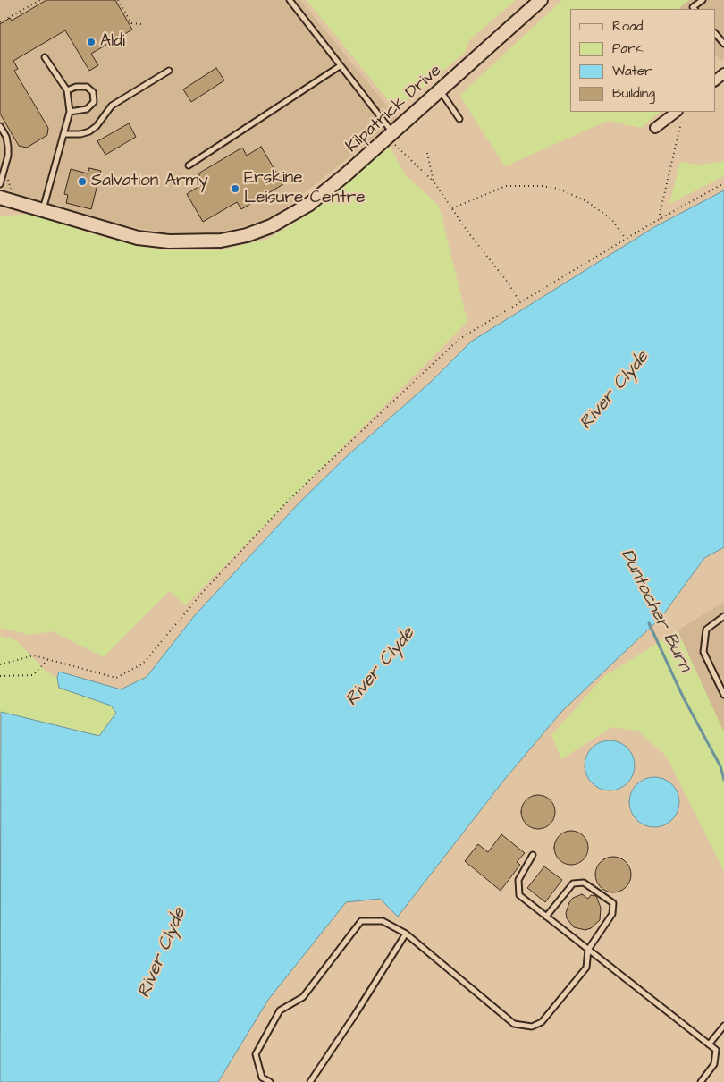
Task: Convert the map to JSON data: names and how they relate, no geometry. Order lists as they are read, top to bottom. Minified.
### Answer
{"streets":{"street":["Kilpatrick Drive"]},"water":["River Clyde","Duntocher Burn"],"places":["Aldi","Salvation Army","Erskine Leisure Centre"],"legend":["Road","Park","Water","Building"]}
